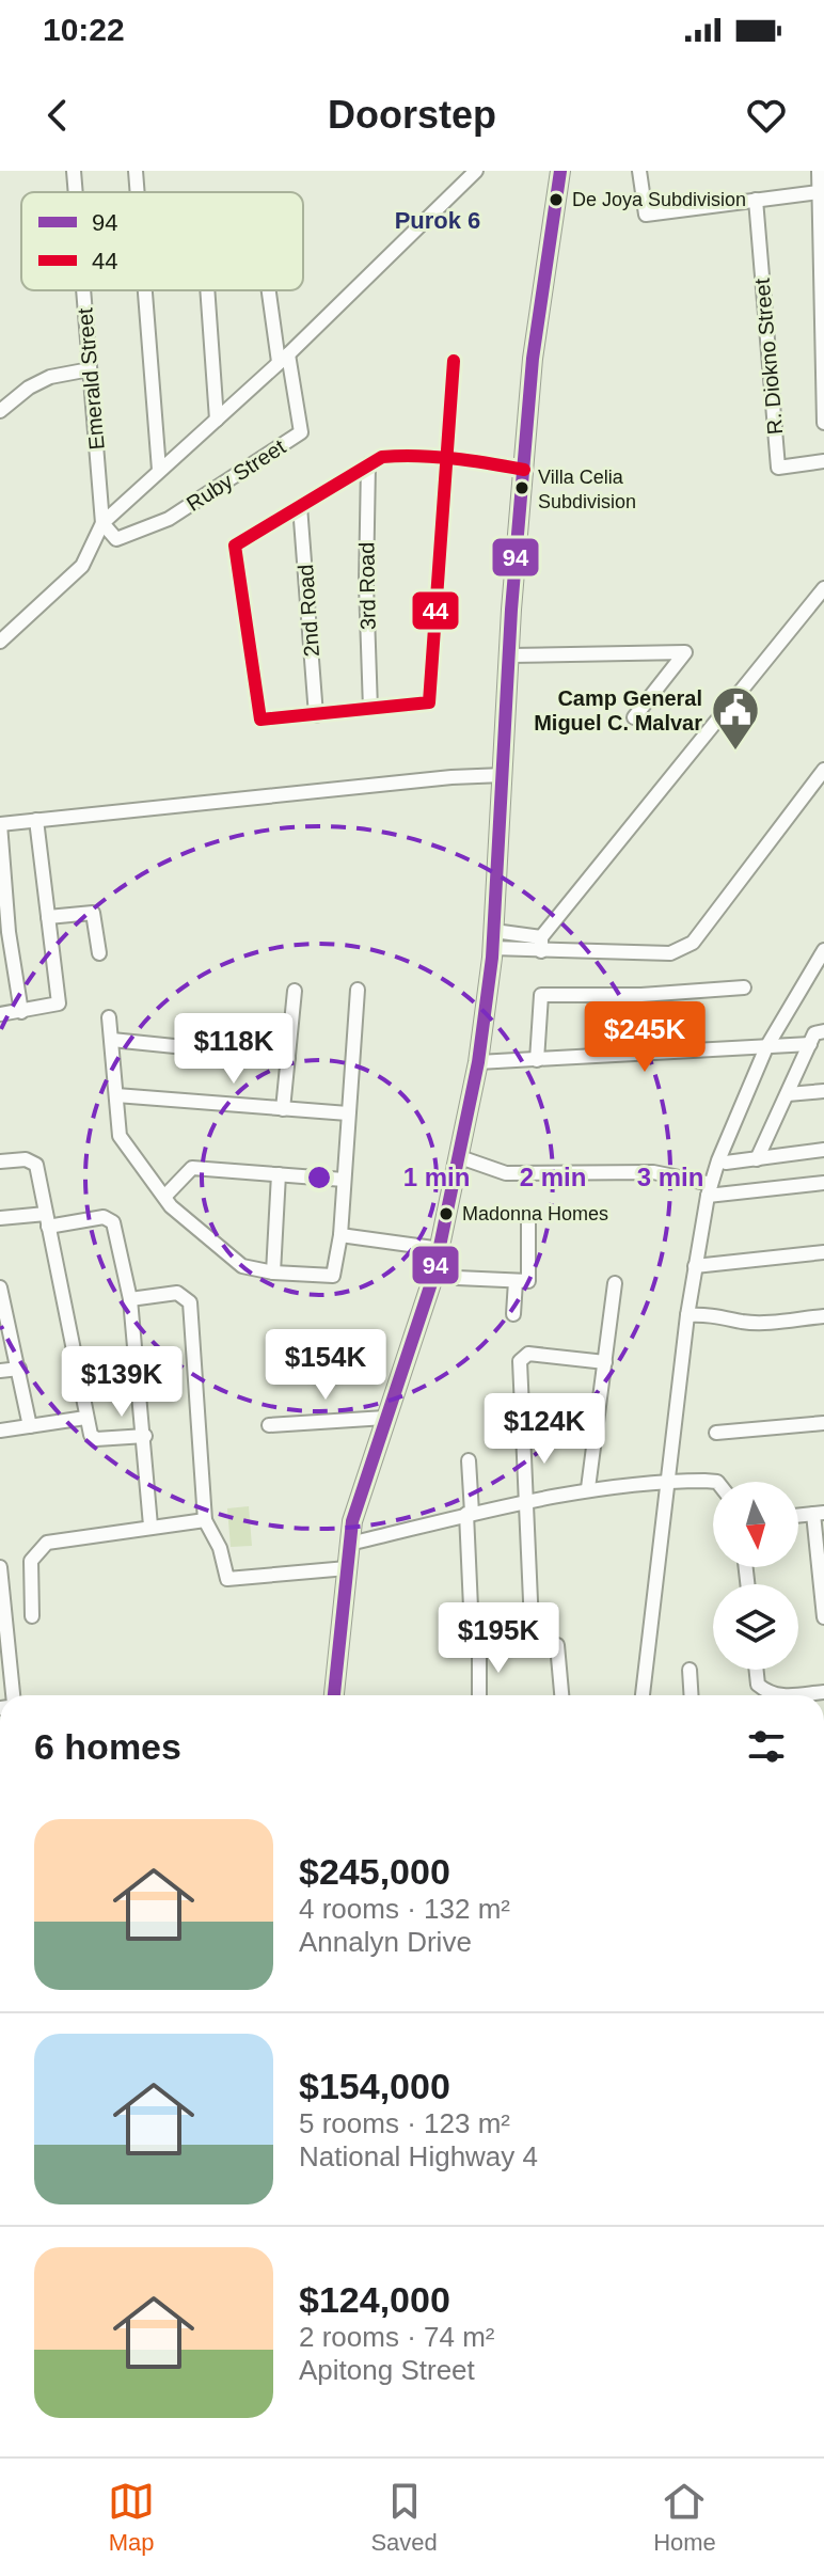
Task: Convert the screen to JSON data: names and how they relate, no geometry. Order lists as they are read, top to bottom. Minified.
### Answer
{"streets":{"street":["R. Diokno Street","Emerald Street","Ruby Street","3rd Road","2nd Road"]},"crossings":[["Emerald Street","Ruby Street"]],"districts":["Purok 6"],"places":{"other":["De Joya Subdivision","Villa Celia Subdivision","Madonna Homes"],"public building":["Camp General Miguel C. Malvar"]},"lines":["transit line 94","transit line 44"],"legend":["94","44"],"north":"bottom","page":{"status":"10:22","header":"Doorstep","price":["$245K","$118K","$154K","$139K","$124K","$195K"],"heading":"6 homes","list":[{"name":"$245,000","note":"4 rooms · 132 m² · Annalyn Drive"},{"name":"$154,000","note":"5 rooms · 123 m² · National Highway 4"},{"name":"$124,000","note":"2 rooms · 74 m² · Apitong Street"}],"tabs":["Map","Saved","Home"]},"rings":["1 min","2 min","3 min"]}
